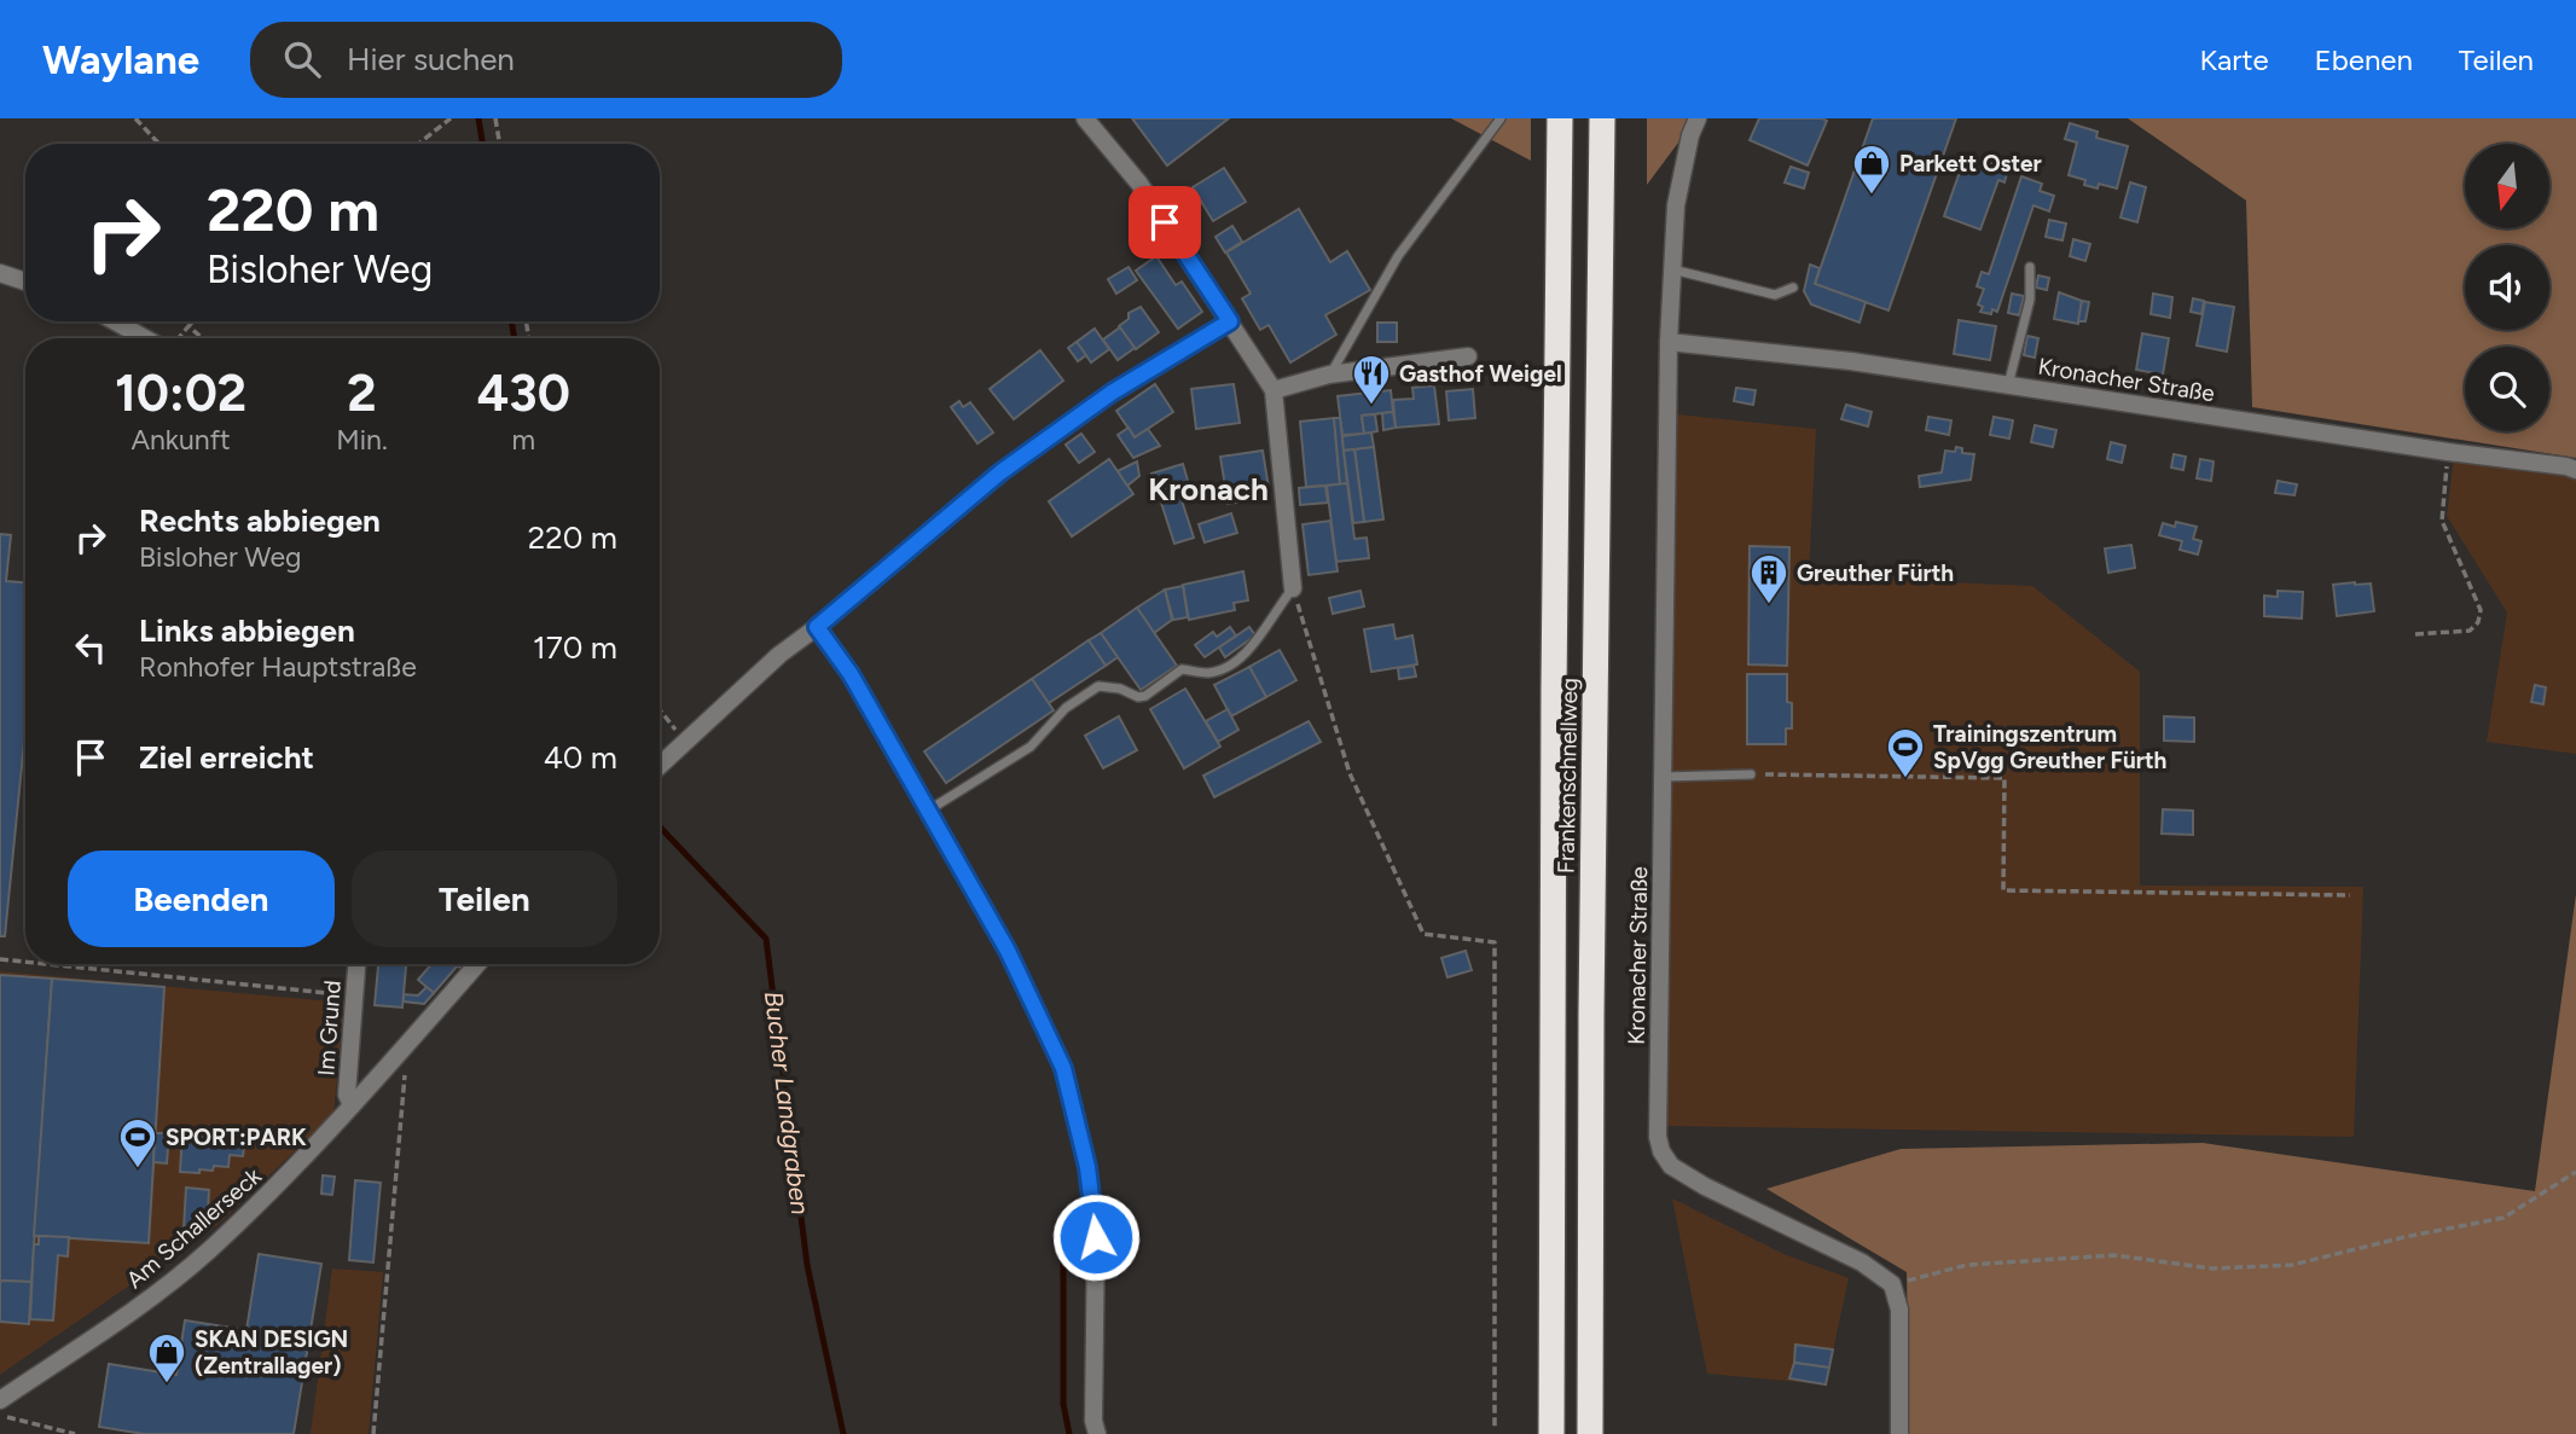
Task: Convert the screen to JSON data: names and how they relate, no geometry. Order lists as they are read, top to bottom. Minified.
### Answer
{"streets":{"highway":["Frankenschnellweg"],"street":["Kronacher Straße","Im Grund","Am Schallerseck"]},"crossings":[["Im Grund","Am Schallerseck"]],"districts":["Kronach"],"water":["Bucher Landgraben"],"places":{"shop":["Parkett Oster","SKAN DESIGN (Zentrallager)"],"restaurant":["Gasthof Weigel"],"building":["Greuther Fürth"],"sports":["Trainingszentrum SpVgg Greuther Fürth","SPORT:PARK"]},"north":"bottom","page":{"header":"Waylane","search":"Hier suchen","nav":["Karte","Ebenen","Teilen"],"turn":["220 m","Bisloher Weg"],"eta":["10:02","Ankunft","2","Min.","430","m"],"list":[{"name":"Rechts abbiegen","note":"Bisloher Weg","value":"220 m"},{"name":"Links abbiegen","note":"Ronhofer Hauptstraße","value":"170 m"},{"name":"Ziel erreicht","value":"40 m"}],"buttons":["Beenden","Teilen"]}}
